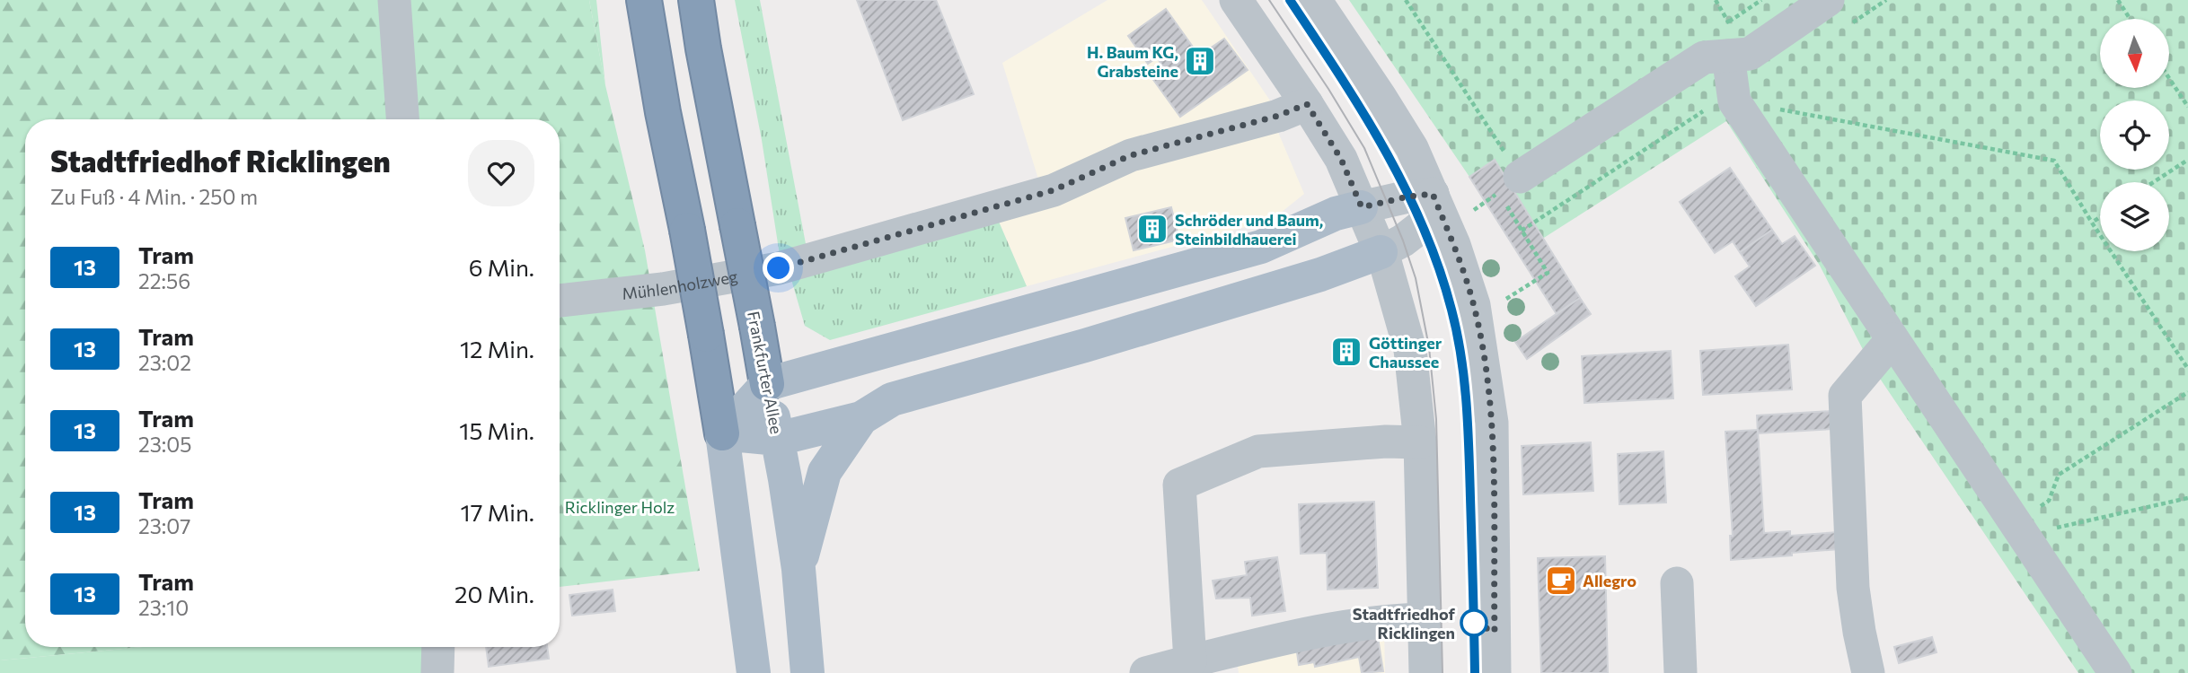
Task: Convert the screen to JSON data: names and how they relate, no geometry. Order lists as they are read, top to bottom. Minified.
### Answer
{"streets":{"highway":["Frankfurter Allee"],"street":["Mühlenholzweg"]},"parks":["Ricklinger Holz"],"places":{"building":["H. Baum KG, Grabsteine","Schröder und Baum, Steinbildhauerei","Göttinger Chaussee"],"cafe":["Allegro"],"other":["Stadtfriedhof Ricklingen"]},"lines":["tram line 13"],"north":"bottom","page":{"heading":["Stadtfriedhof Ricklingen","Zu Fuß · 4 Min. · 250 m"],"list":[{"mark":"13","name":"Tram","note":"22:56","value":"6 Min."},{"mark":"13","name":"Tram","note":"23:02","value":"12 Min."},{"mark":"13","name":"Tram","note":"23:05","value":"15 Min."},{"mark":"13","name":"Tram","note":"23:07","value":"17 Min."},{"mark":"13","name":"Tram","note":"23:10","value":"20 Min."}]}}
